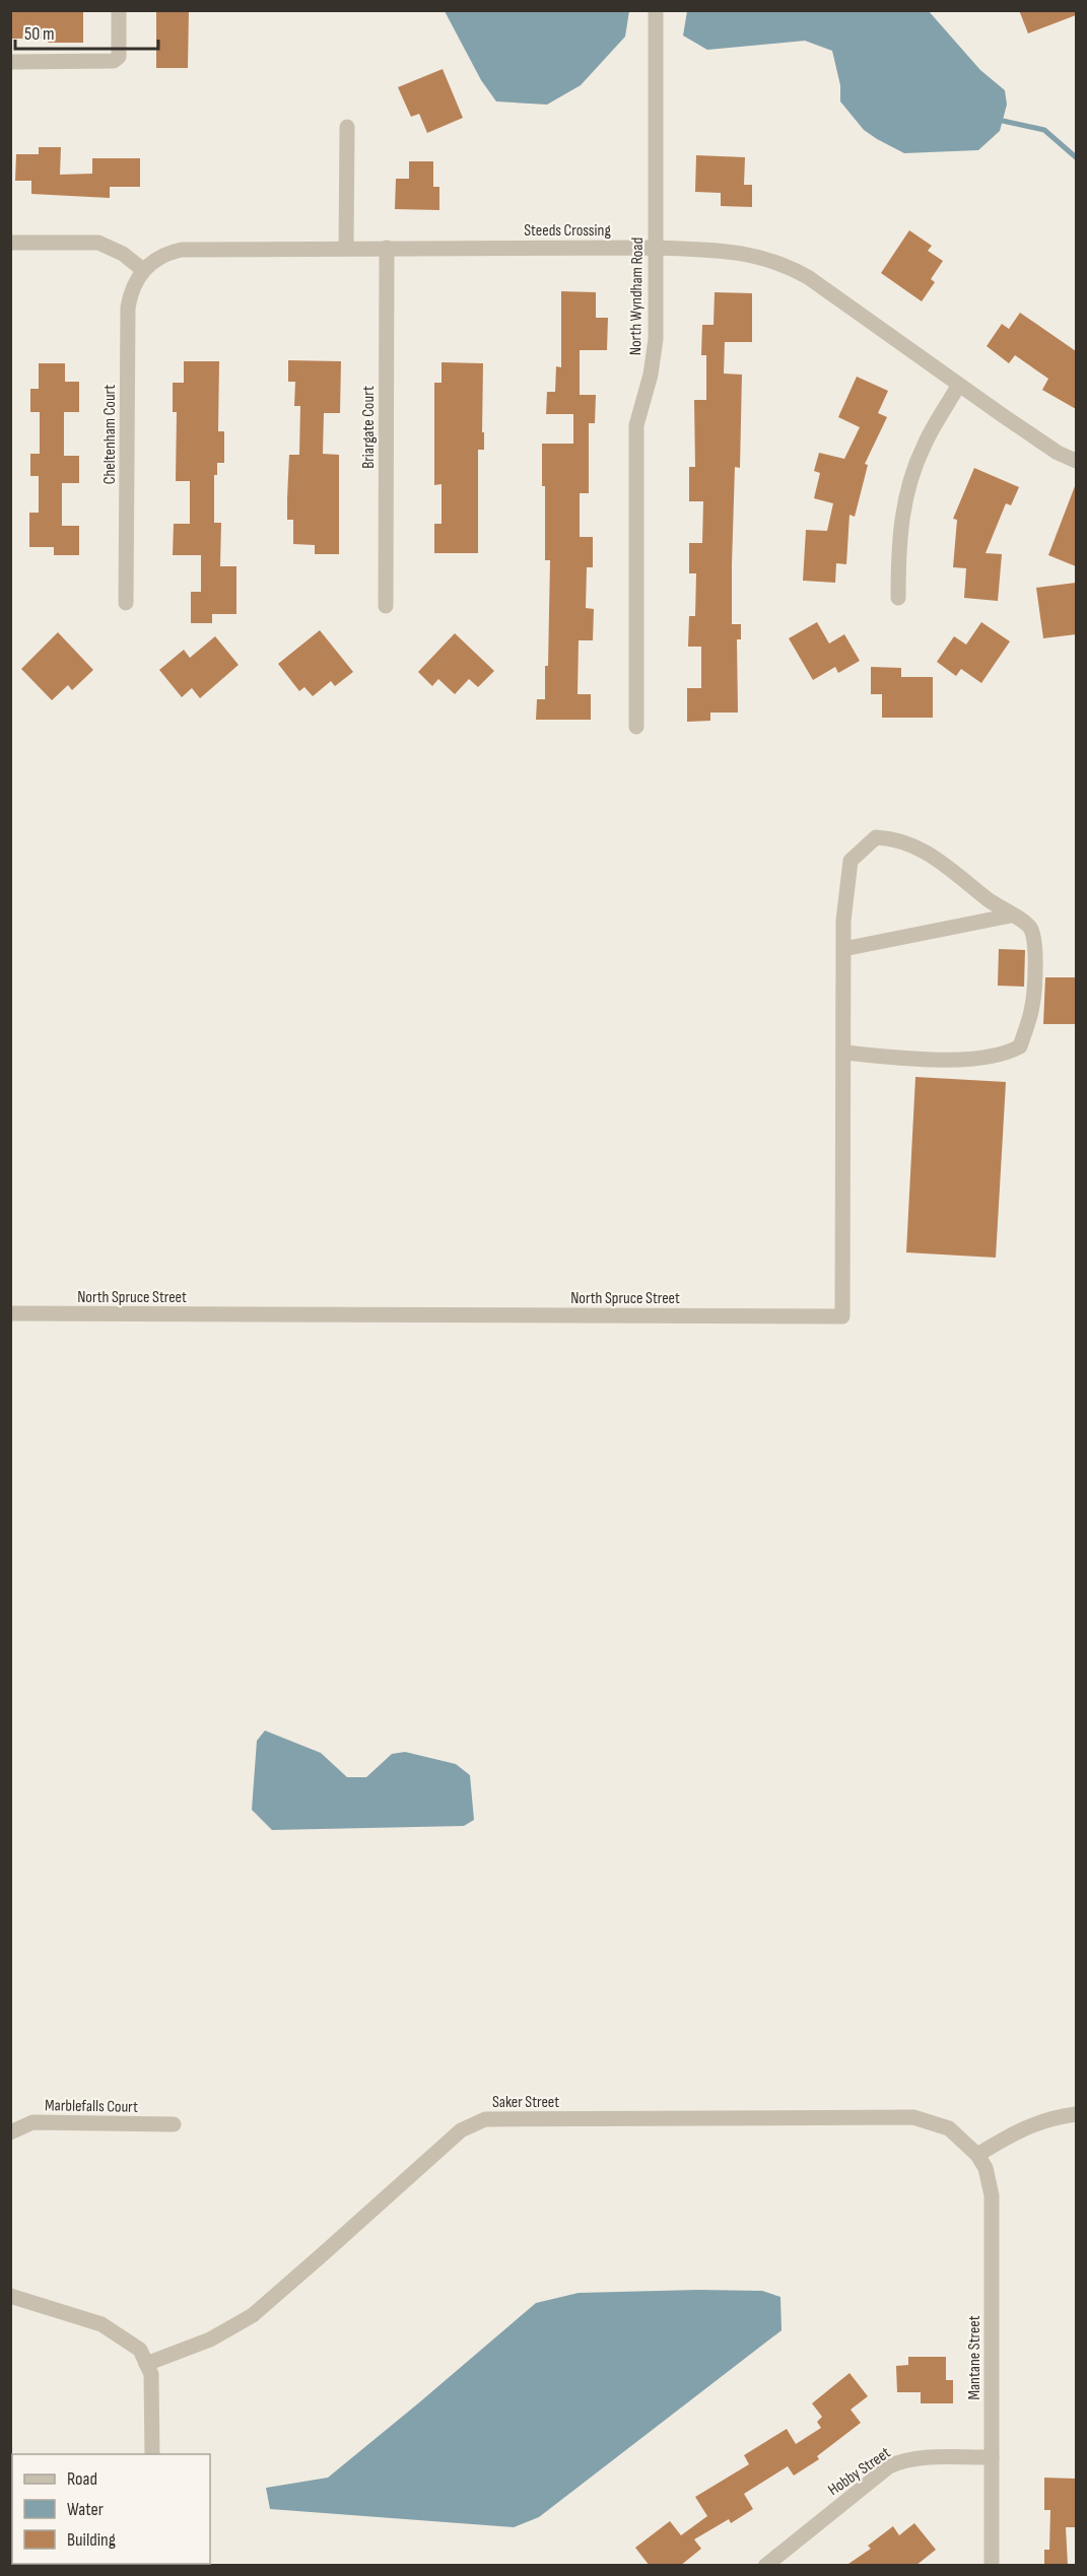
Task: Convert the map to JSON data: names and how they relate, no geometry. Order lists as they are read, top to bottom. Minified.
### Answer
{"streets":{"street":["Steeds Crossing","North Wyndham Road","Briargate Court","Cheltenham Court","North Spruce Street","Saker Street","Marblefalls Court","Mantane Street","Hobby Street"]},"crossings":[["Steeds Crossing","North Wyndham Road"],["Steeds Crossing","Briargate Court"],["Steeds Crossing","Cheltenham Court"],["Saker Street","Mantane Street"],["Mantane Street","Hobby Street"]],"legend":["Road","Water","Building"],"scale_bar":"50 m"}
